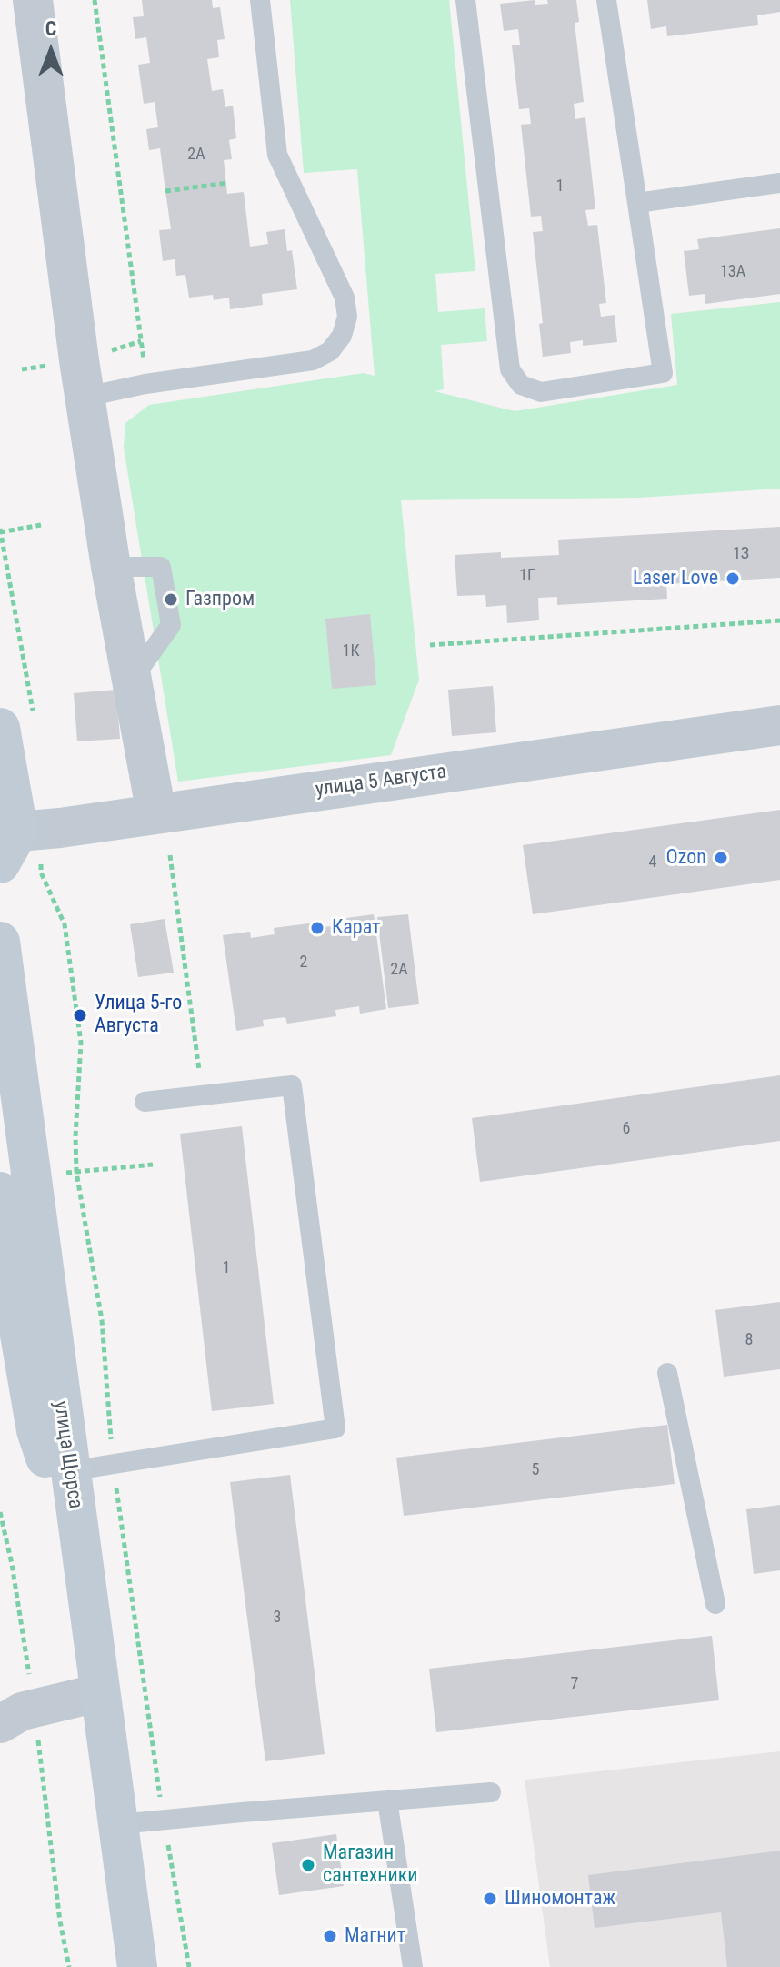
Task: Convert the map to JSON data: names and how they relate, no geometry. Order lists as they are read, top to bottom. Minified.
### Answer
{"streets":{"main road":["улица Щорса"],"street":["улица 5 Августа"]},"places":["Laser Love","Газпром","Ozon","Карат","Улица 5-го Августа","Магазин сантехники","Шиномонтаж","Магнит"],"house_numbers":["2А","1","13А","1З","1Г","1К","4","2","2А","6","1","8","5","3","7"],"north":"top"}
